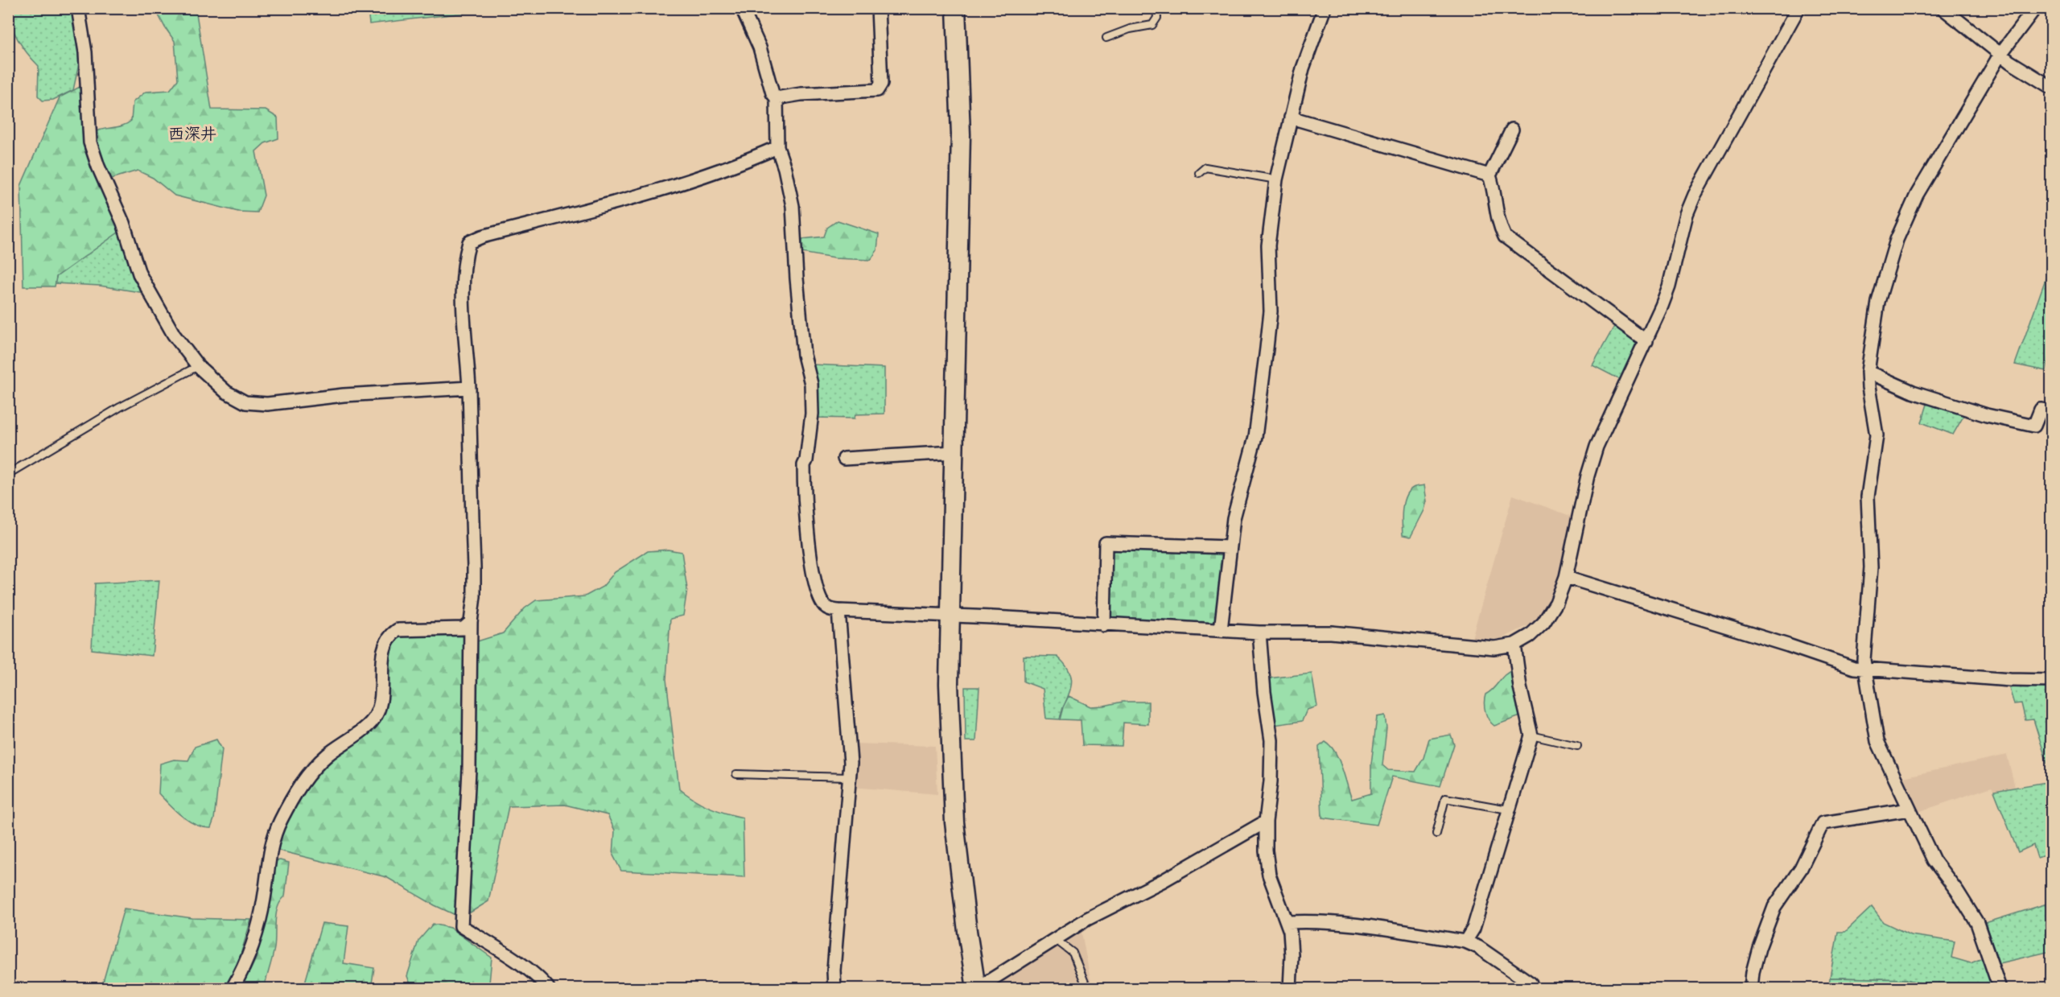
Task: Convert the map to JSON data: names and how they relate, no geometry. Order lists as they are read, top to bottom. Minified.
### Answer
{"districts":["西深井"]}
